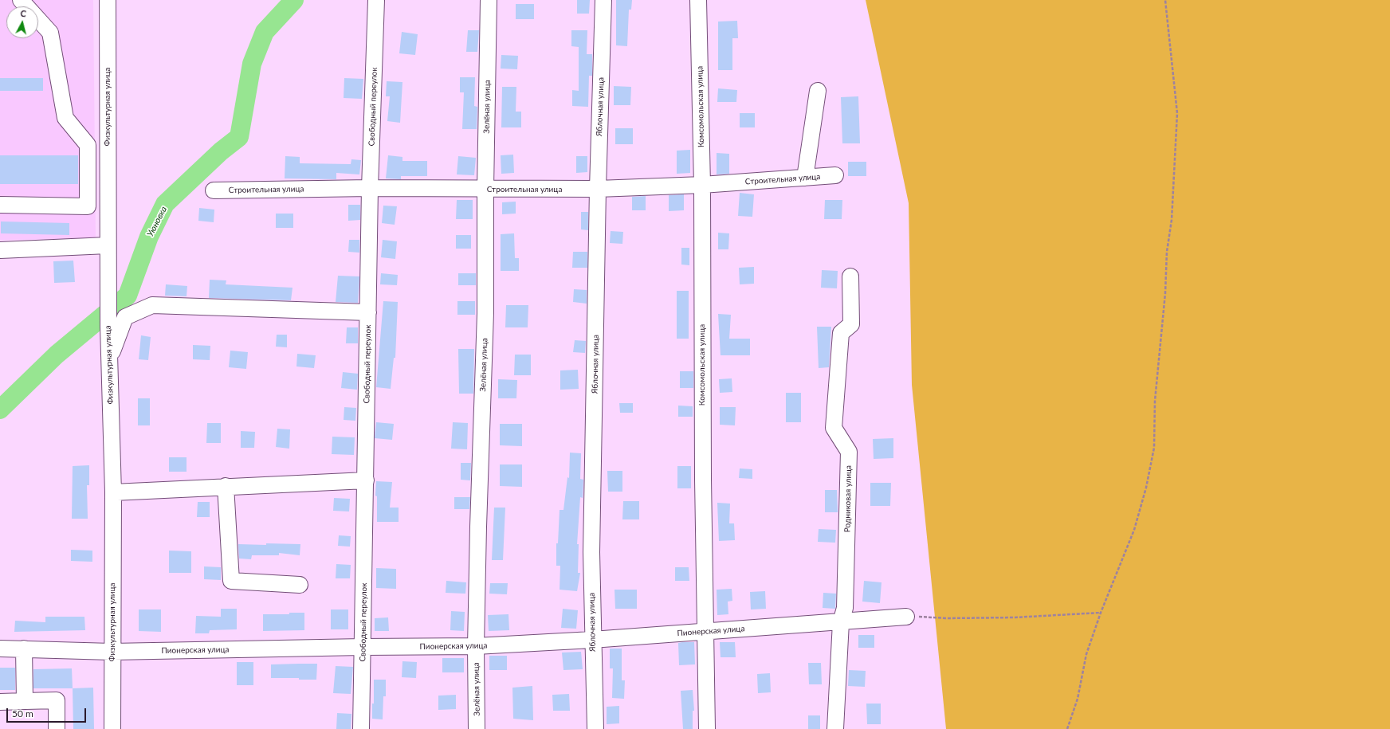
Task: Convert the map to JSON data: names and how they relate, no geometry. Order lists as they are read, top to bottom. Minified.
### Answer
{"streets":{"street":["Физкультурная улица","Свободный переулок","Зелёная улица","Яблочная улица","Комсомольская улица","Строительная улица","Родниковая улица","Пионерская улица"]},"crossings":[["Физкультурная улица","Пионерская улица"],["Свободный переулок","Строительная улица"],["Свободный переулок","Пионерская улица"],["Зелёная улица","Строительная улица"],["Зелёная улица","Пионерская улица"],["Яблочная улица","Строительная улица"],["Яблочная улица","Пионерская улица"],["Комсомольская улица","Строительная улица"],["Комсомольская улица","Пионерская улица"],["Родниковая улица","Пионерская улица"]],"water":["Уюновка"],"scale_bar":"50 m","north":"top"}
